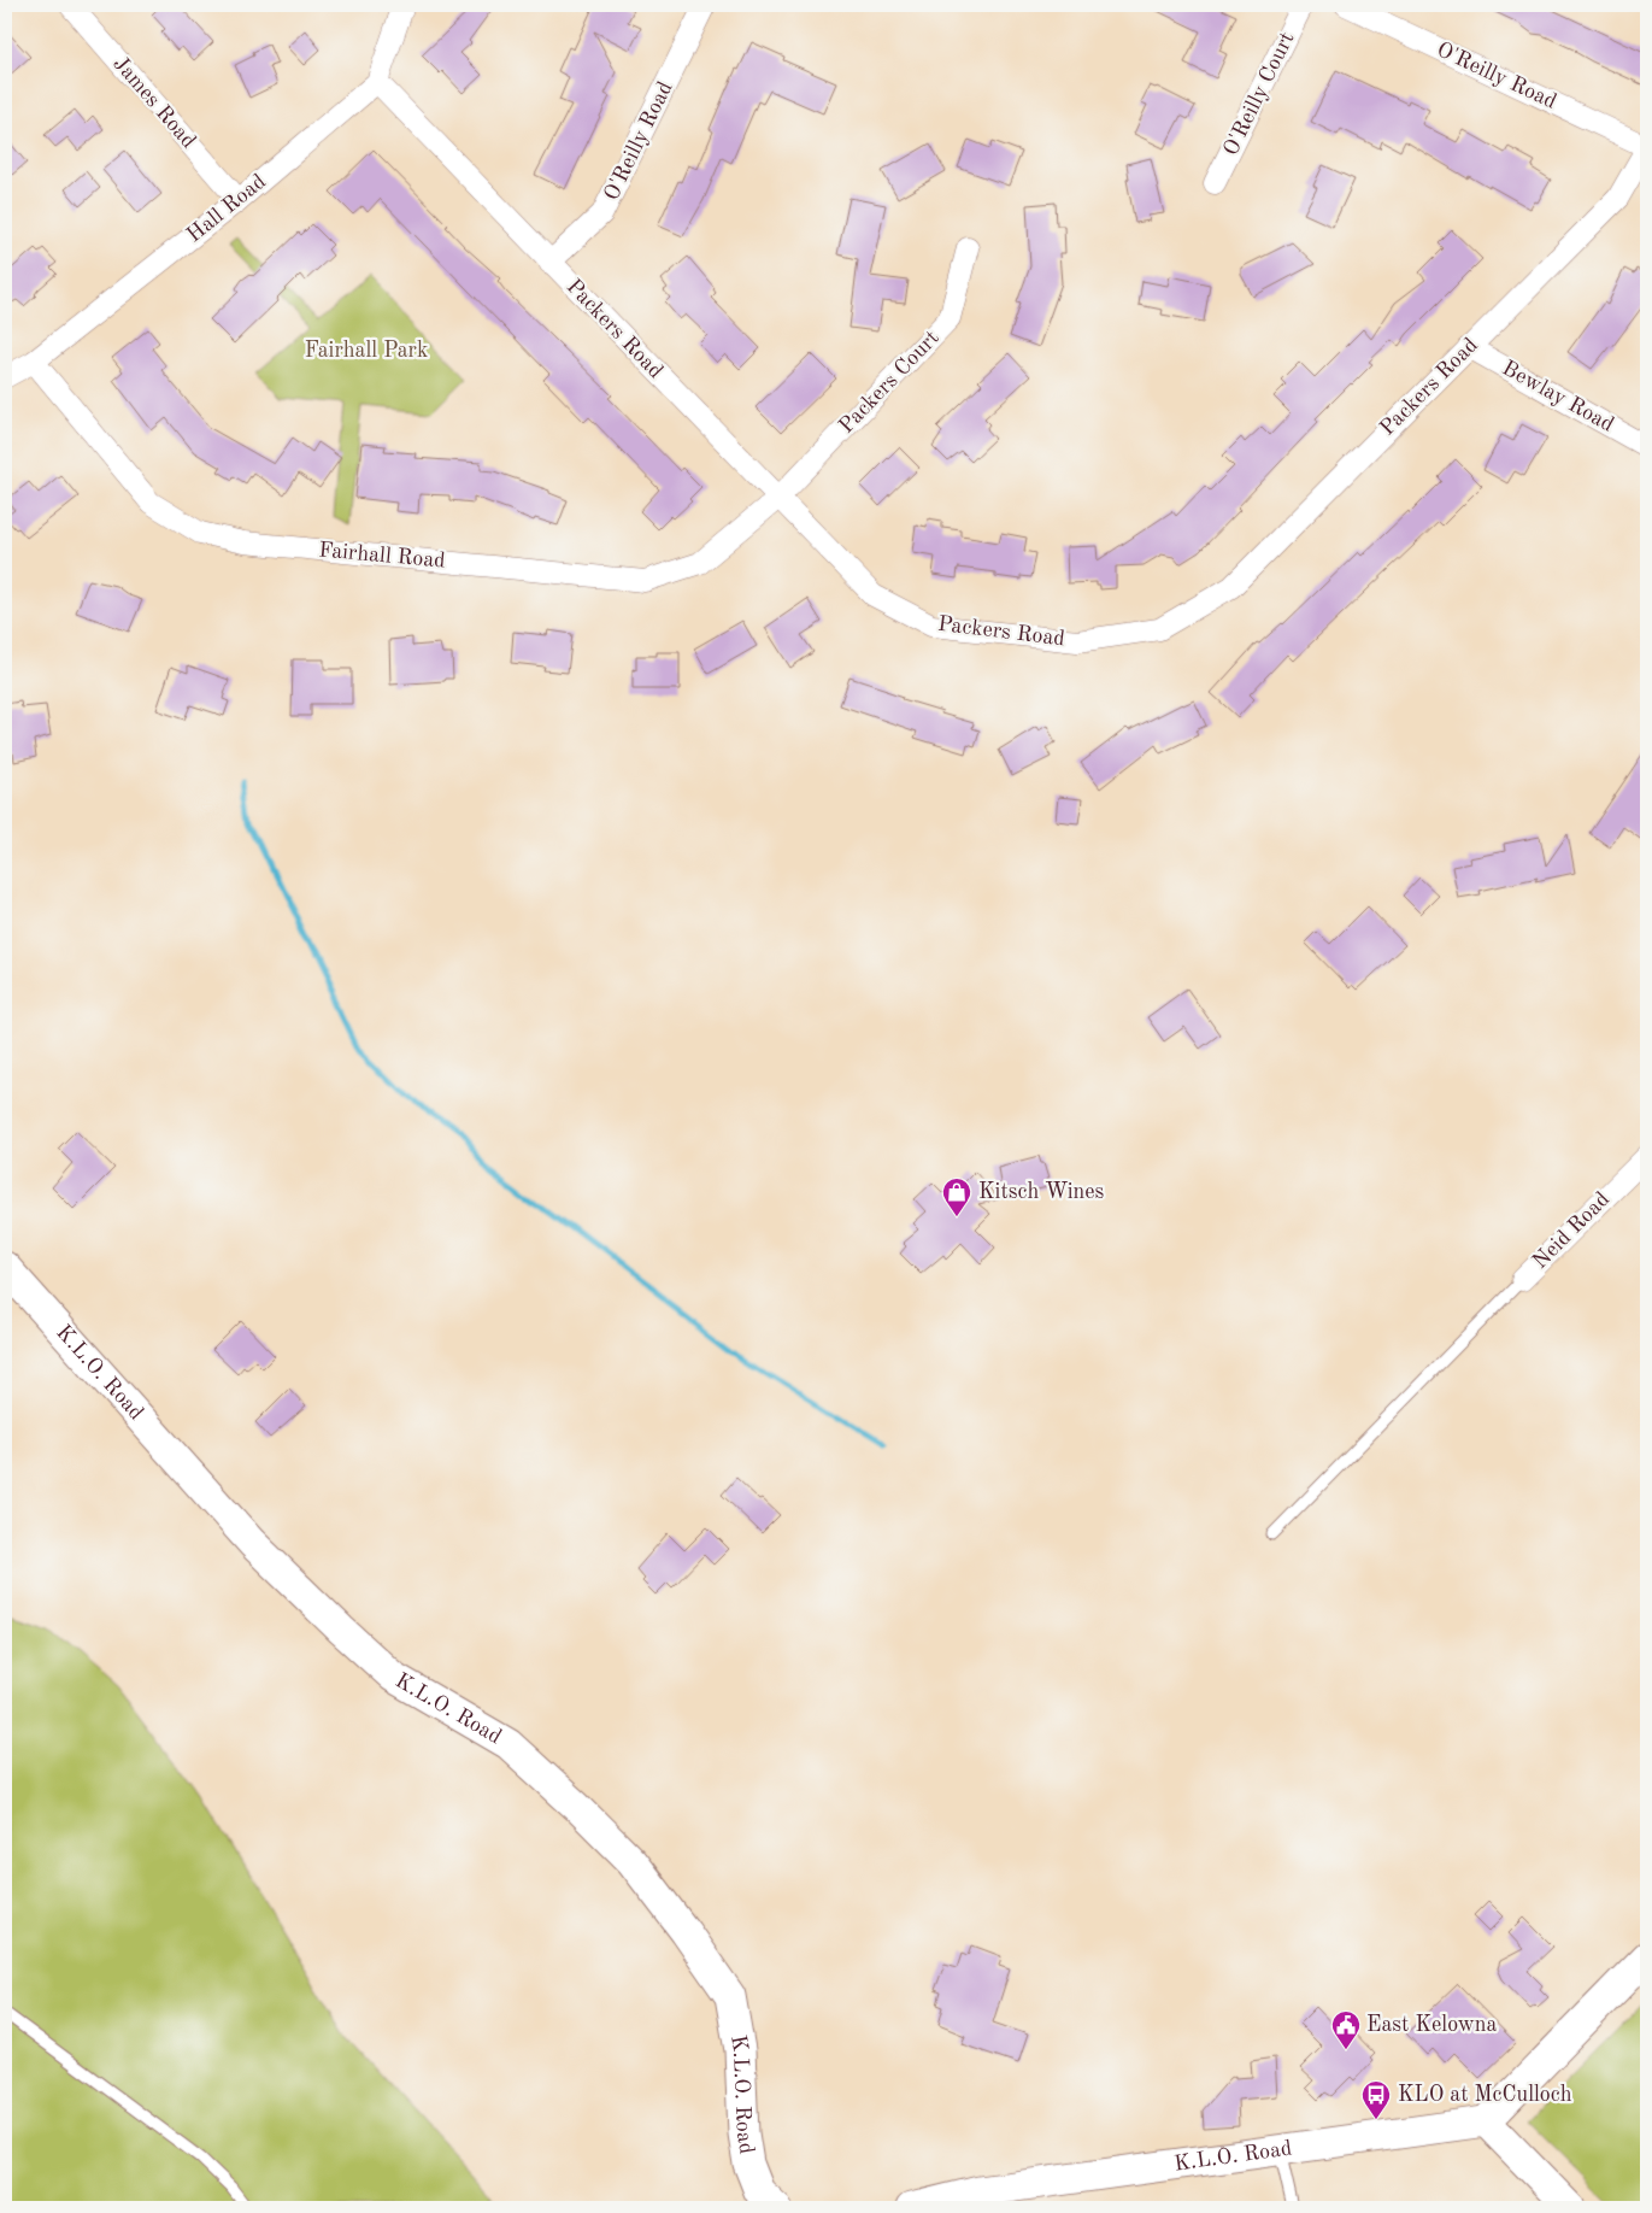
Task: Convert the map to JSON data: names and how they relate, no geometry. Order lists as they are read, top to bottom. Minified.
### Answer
{"streets":{"main road":["K.L.O. Road"],"street":["O'Reilly Road","O'Reilly Court","James Road","Hall Road","Packers Road","Packers Court","Bewlay Road","Fairhall Road","Neid Road"]},"crossings":[["O'Reilly Road","Packers Road"],["James Road","Hall Road"],["Hall Road","Packers Road"],["Hall Road","Fairhall Road"],["Packers Road","Packers Court"],["Packers Road","Bewlay Road"],["Packers Road","Fairhall Road"],["Packers Court","Fairhall Road"]],"parks":["Fairhall Park"],"places":{"shop":["Kitsch Wines"],"public building":["East Kelowna"],"bus stop":["KLO at McCulloch"]}}
